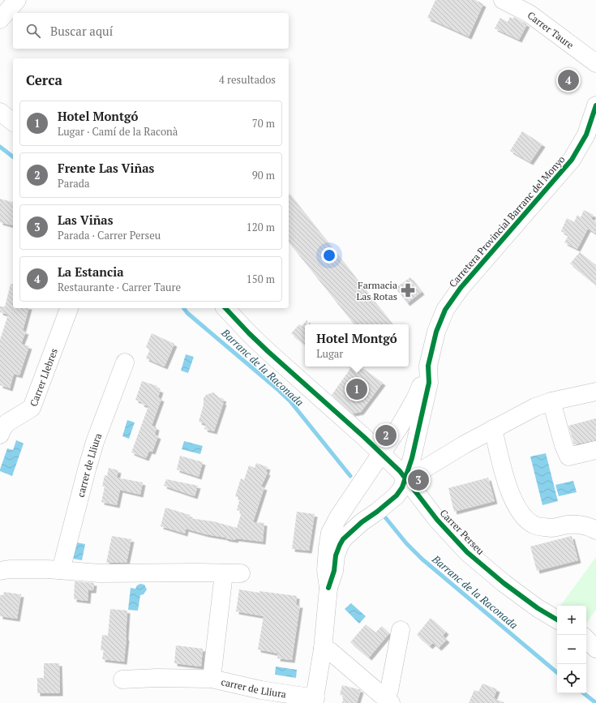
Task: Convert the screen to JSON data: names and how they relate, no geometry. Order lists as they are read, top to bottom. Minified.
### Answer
{"streets":{"street":["Carrer Taure","Carretera Provincial Barranc del Monyo","Carrer Llebres","carrer de Lliura","Carrer Perseu"]},"crossings":[["Carretera Provincial Barranc del Monyo","carrer de Lliura"],["Carretera Provincial Barranc del Monyo","Carrer Perseu"]],"water":["Barranc de la Raconada"],"places":{"pharmacy":["Farmacia Las Rotas"]},"page":{"search":"Buscar aquí","heading":["Cerca","4 resultados"],"pins":["4","1","2","3"],"list":[{"mark":"1","name":"Hotel Montgó","note":"Lugar · Camí de la Raconà","value":"70 m"},{"mark":"2","name":"Frente Las Viñas","note":"Parada","value":"90 m"},{"mark":"3","name":"Las Viñas","note":"Parada · Carrer Perseu","value":"120 m"},{"mark":"4","name":"La Estancia","note":"Restaurante · Carrer Taure","value":"150 m"}],"popup":["Hotel Montgó","Lugar"],"map_buttons":["+","−"]}}
